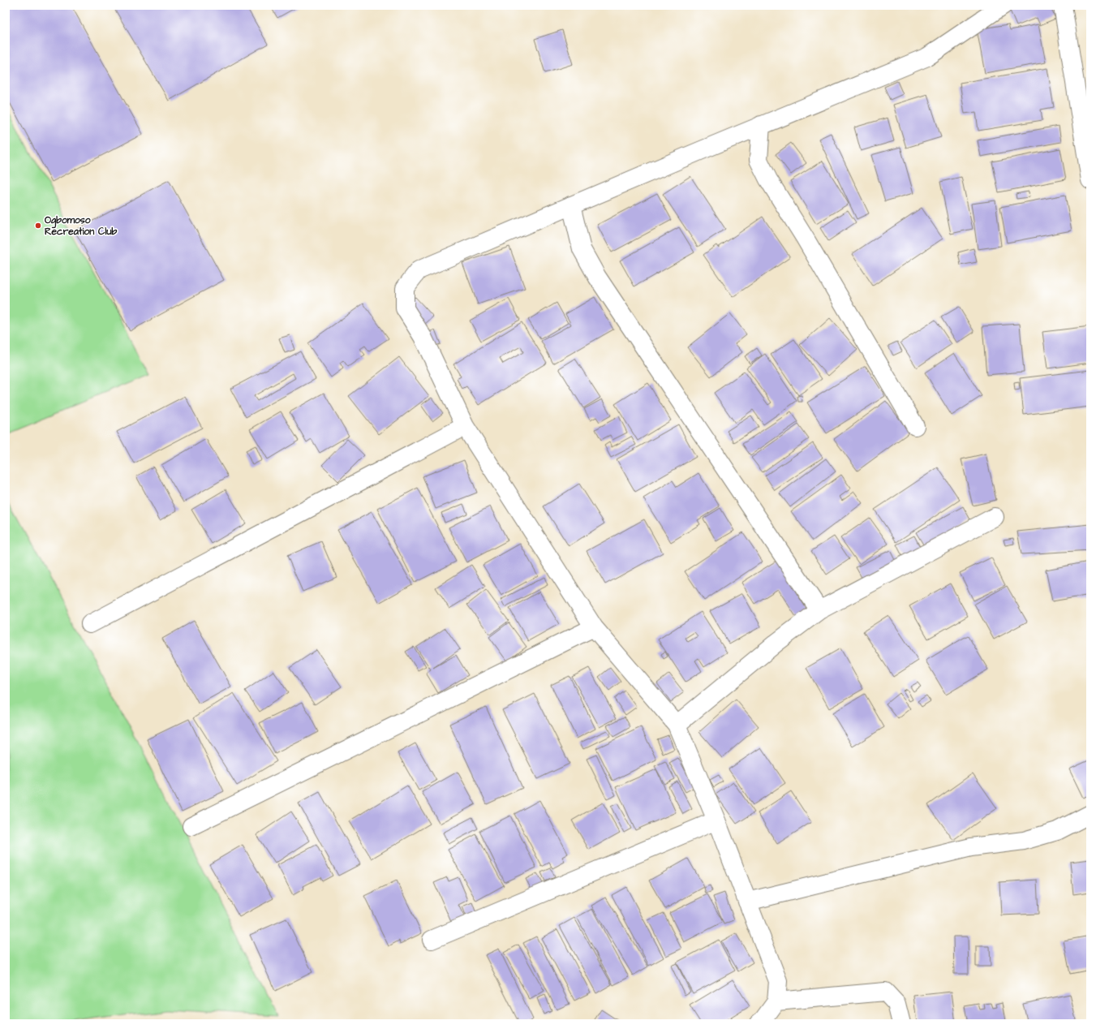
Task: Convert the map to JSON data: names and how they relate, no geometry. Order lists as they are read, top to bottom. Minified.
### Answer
{"places":["Ogbomoso Recreation Club"]}
